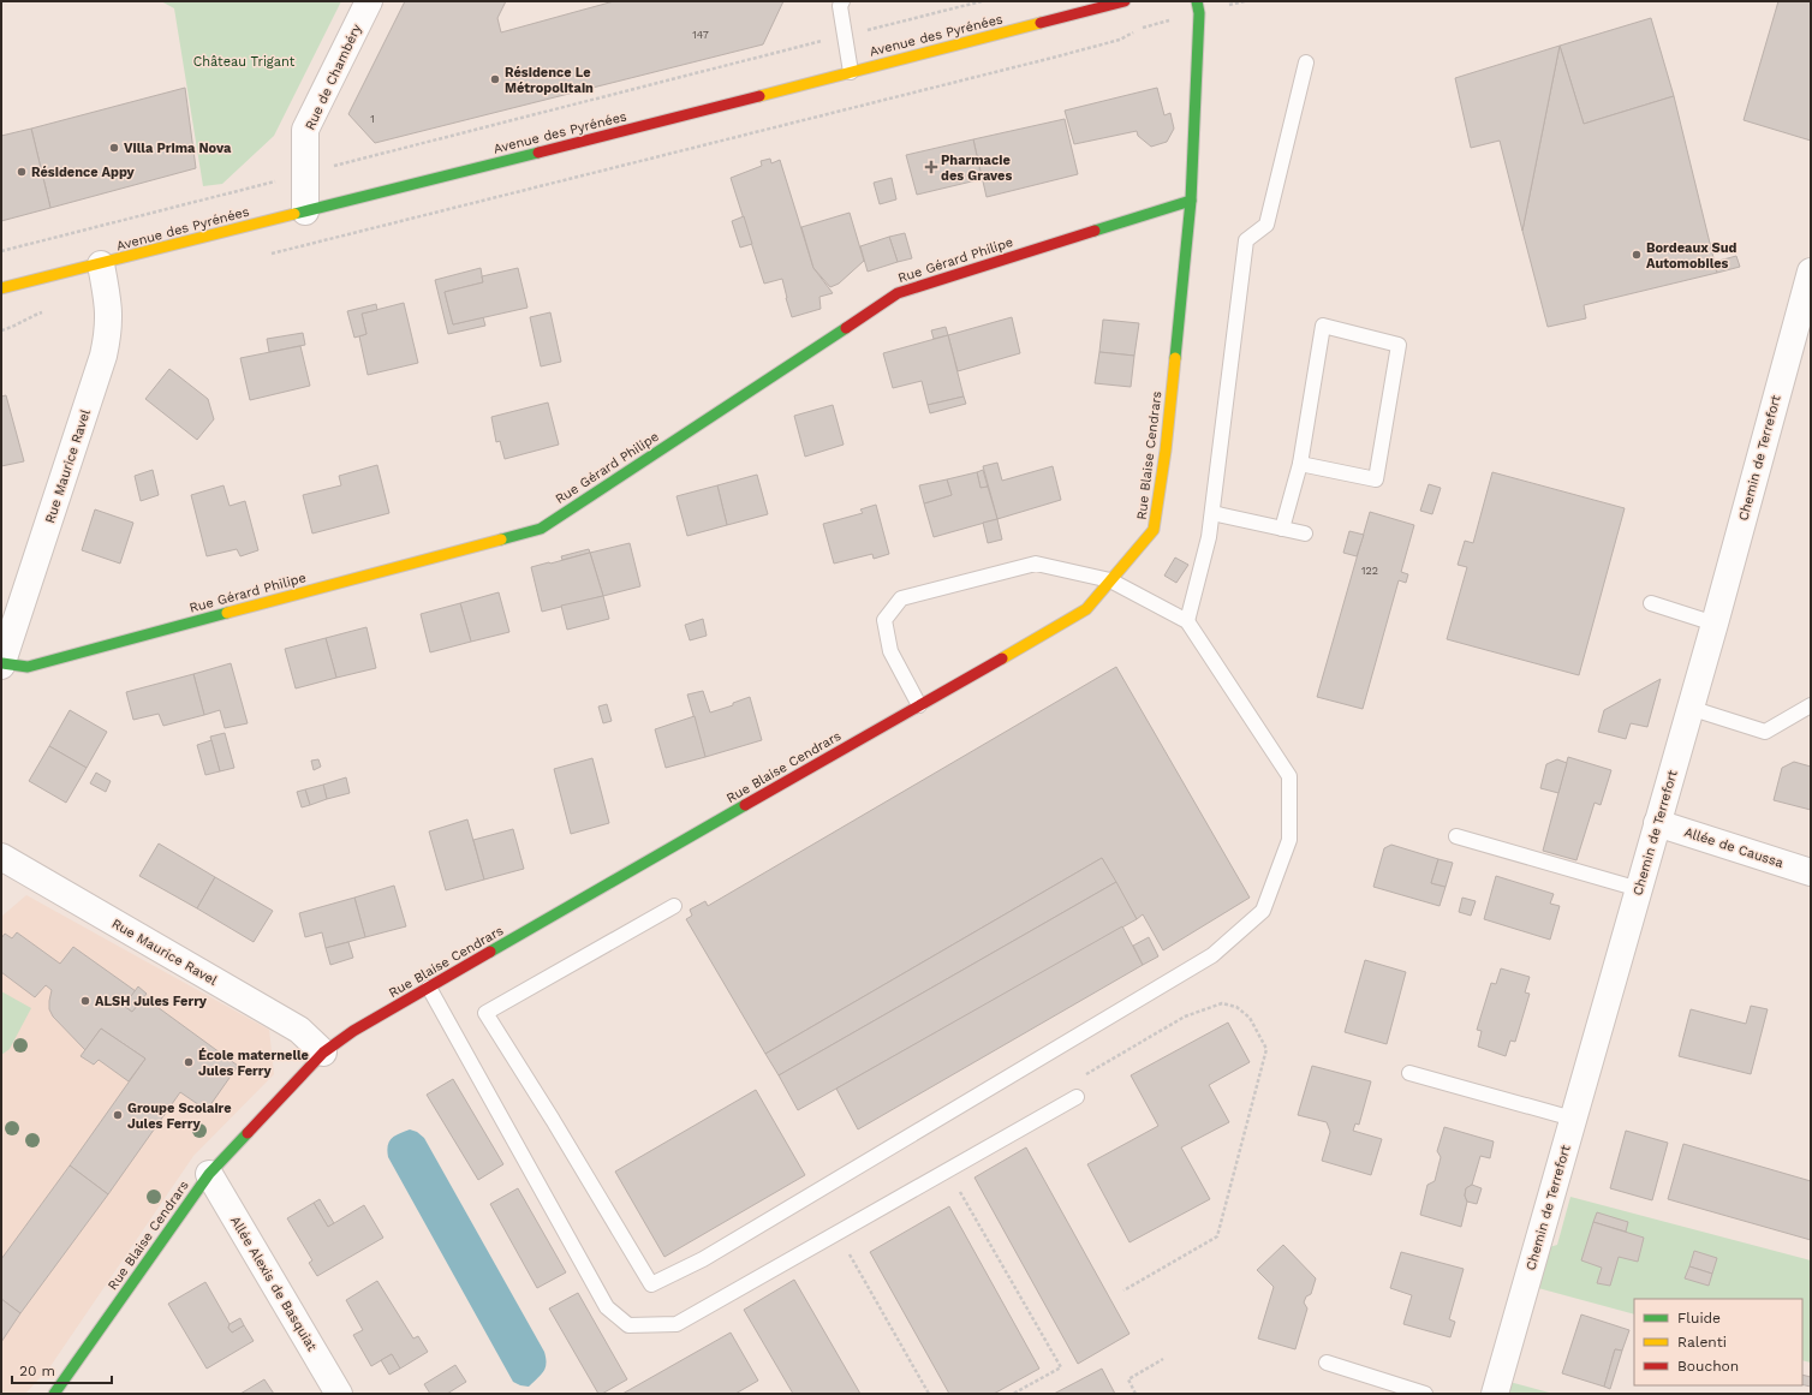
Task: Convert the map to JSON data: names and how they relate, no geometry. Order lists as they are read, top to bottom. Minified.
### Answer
{"streets":{"street":["Avenue des Pyrénées","Rue de Chambéry","Rue Gérard Philipe","Rue Blaise Cendrars","Chemin de Terrefort","Rue Maurice Ravel","Allée de Caussa","Allée Alexis de Basquiat"]},"crossings":[["Avenue des Pyrénées","Rue de Chambéry"],["Avenue des Pyrénées","Rue Maurice Ravel"],["Rue Gérard Philipe","Rue Blaise Cendrars"],["Rue Gérard Philipe","Rue Maurice Ravel"],["Rue Blaise Cendrars","Rue Maurice Ravel"],["Rue Blaise Cendrars","Allée Alexis de Basquiat"],["Chemin de Terrefort","Allée de Caussa"]],"parks":["Château Trigant"],"places":{"other":["Résidence Le Métropolitain","Villa Prima Nova","Résidence Appy","Bordeaux Sud Automobiles","ALSH Jules Ferry","École maternelle Jules Ferry","Groupe Scolaire Jules Ferry"],"health":["Pharmacie des Graves"]},"house_numbers":["147","1","122"],"legend":["Fluide","Ralenti","Bouchon"],"scale_bar":"20 m"}
